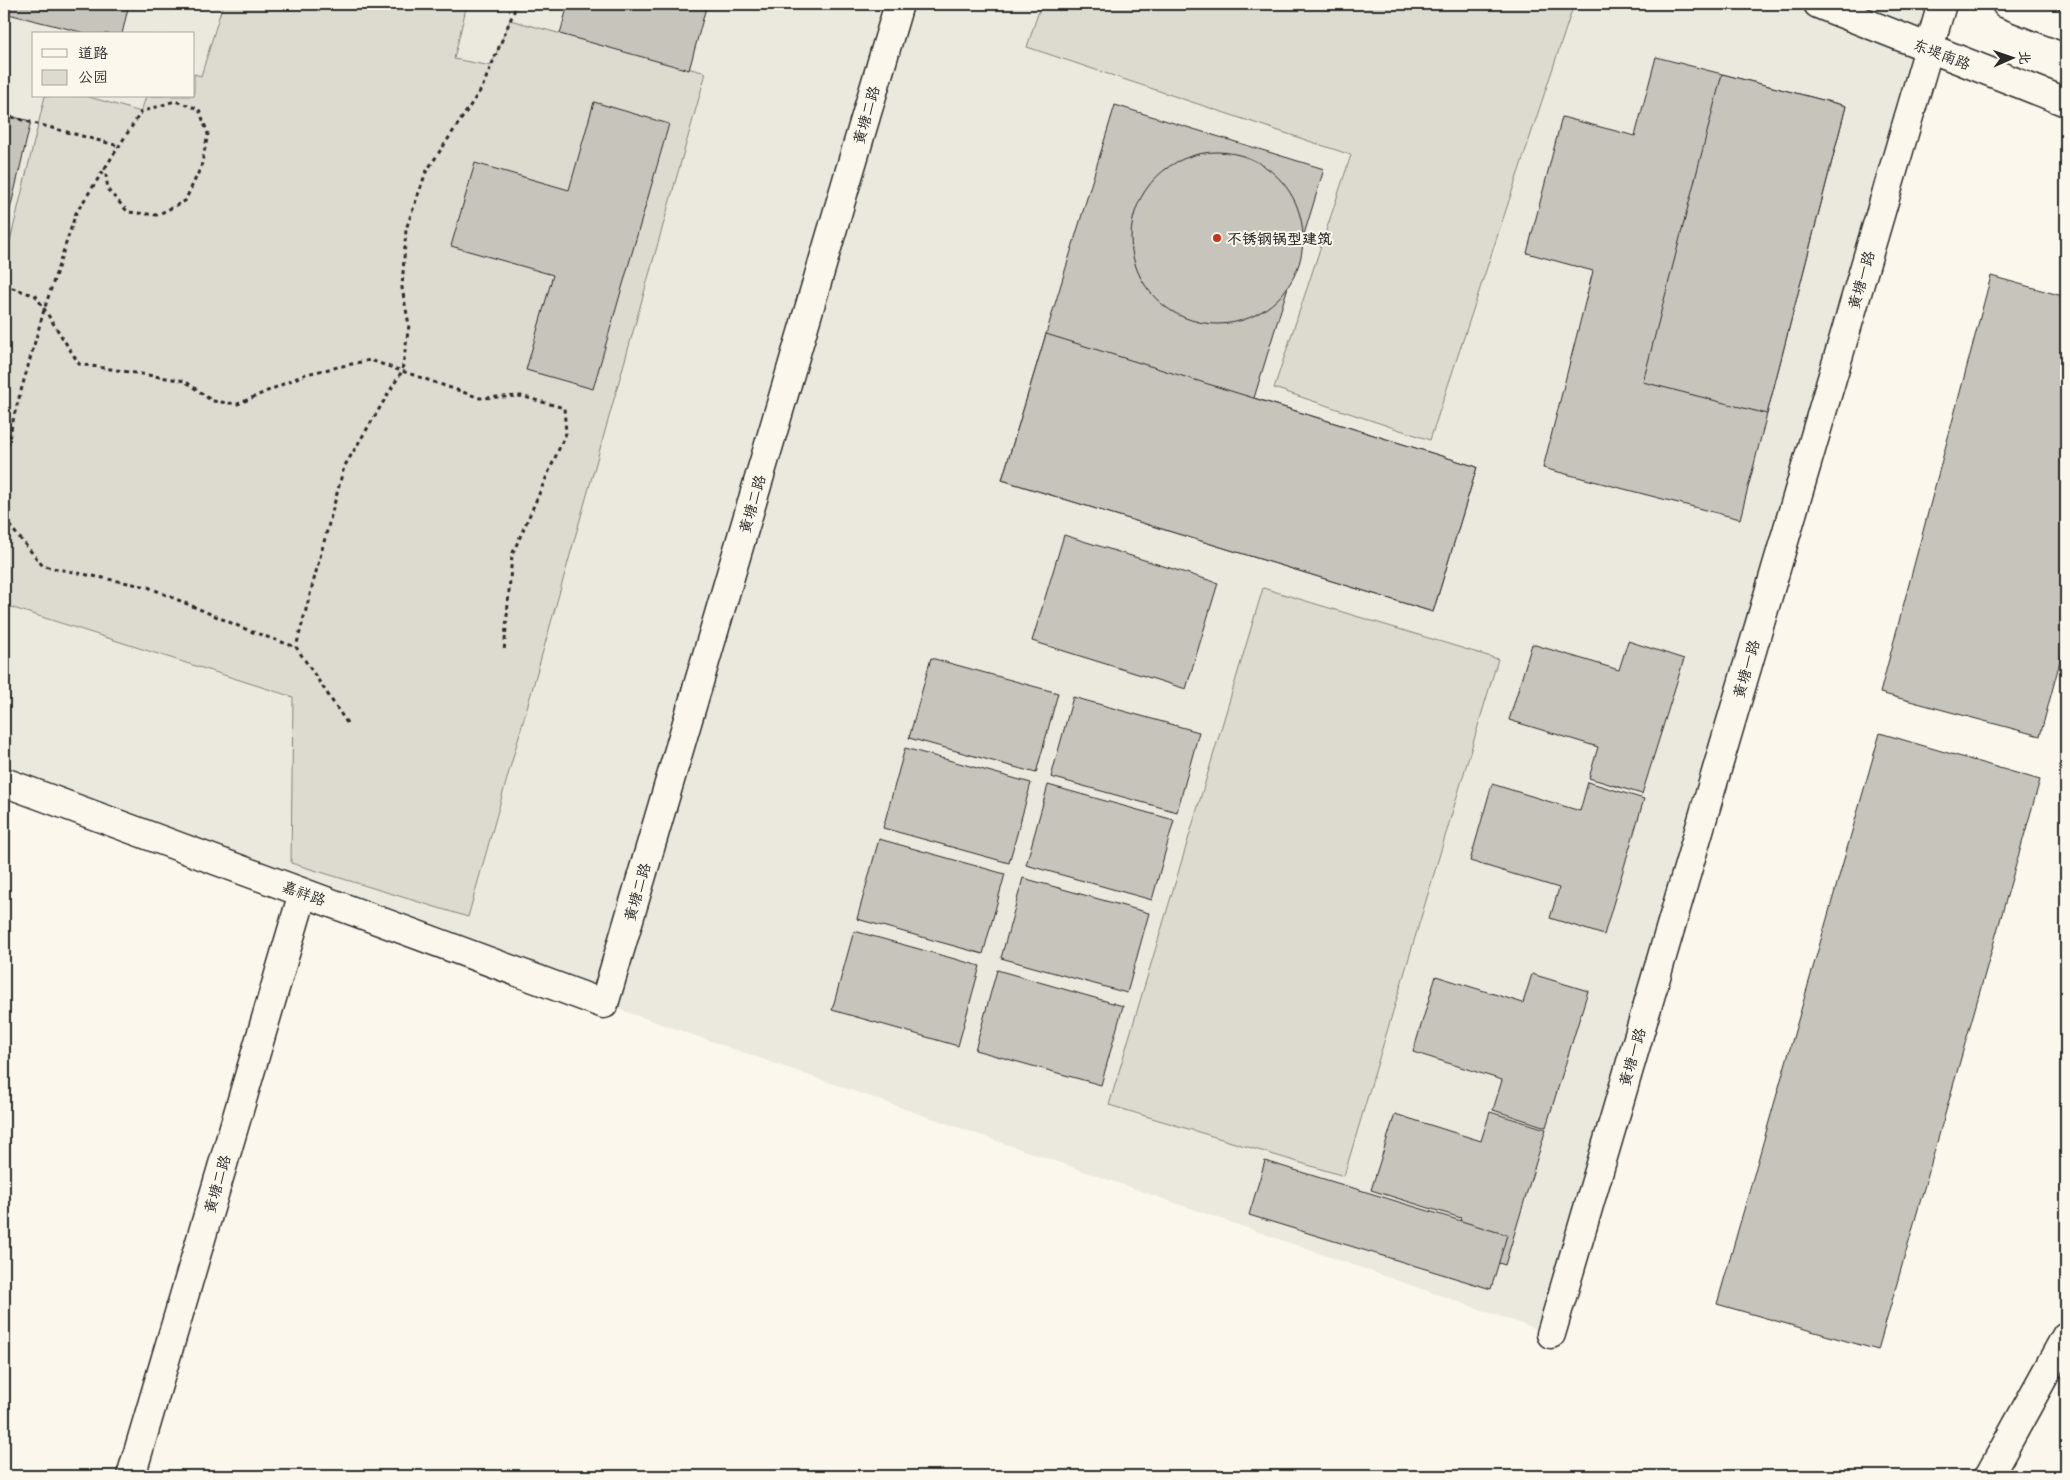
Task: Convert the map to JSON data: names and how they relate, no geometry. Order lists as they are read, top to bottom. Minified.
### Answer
{"streets":{"street":["东堤南路","黄塘二路","黄塘一路","嘉祥路"]},"crossings":[["东堤南路","黄塘一路"],["黄塘二路","嘉祥路"]],"places":["不锈钢锅型建筑"],"legend":["道路","公园"],"north":"right"}
